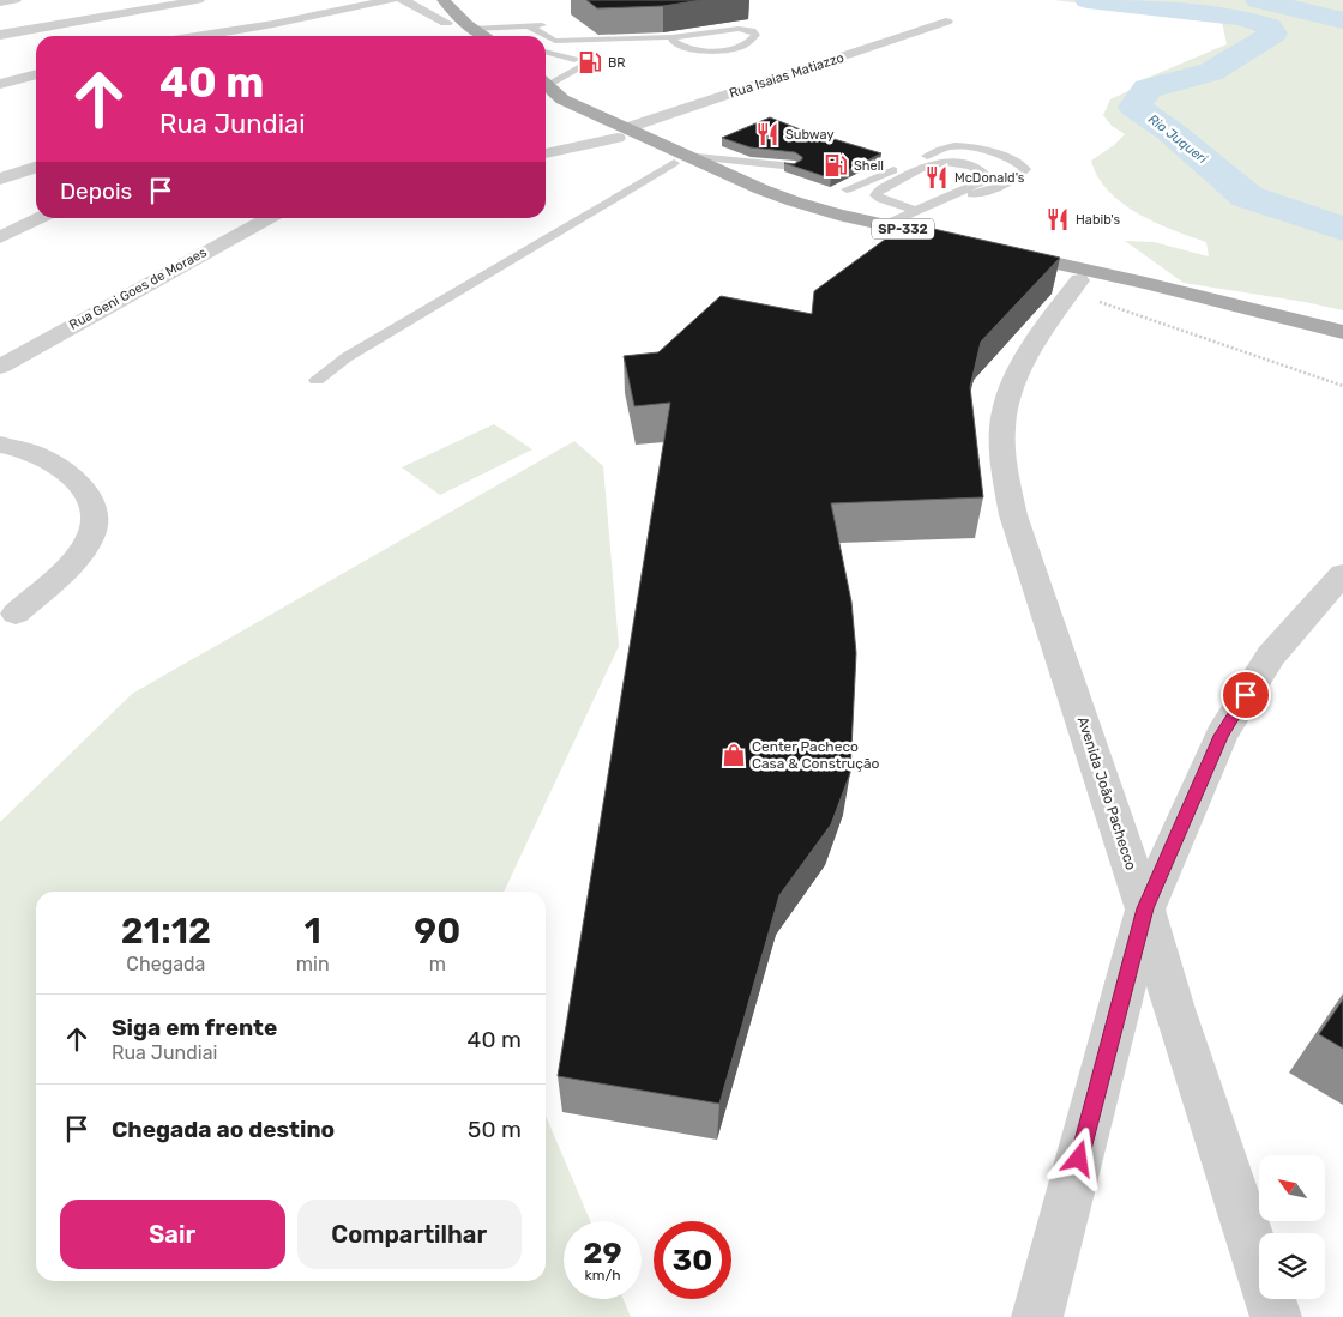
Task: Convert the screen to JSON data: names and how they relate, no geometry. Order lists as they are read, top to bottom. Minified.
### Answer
{"streets":{"main road":["SP-332"],"street":["Rua Isaias Matiazzo","Rua Geni Goes de Moraes","Avenida João Pachecco"]},"crossings":[["Rua Isaias Matiazzo","SP-332"]],"water":["Rio Juqueri"],"places":{"fuel station":["BR","Shell"],"restaurant":["Subway","McDonald's","Habib's"],"shop":["Center Pacheco Casa & Construção"]},"north":"top left","page":{"turn":["40 m","Rua Jundiai"],"then":"Depois","eta":["21:12","Chegada","1","min","90","m"],"list":[{"name":"Siga em frente","note":"Rua Jundiai","value":"40 m"},{"name":"Chegada ao destino","value":"50 m"}],"buttons":["Sair","Compartilhar"],"speed":"29 km/h","limit":"30"}}
